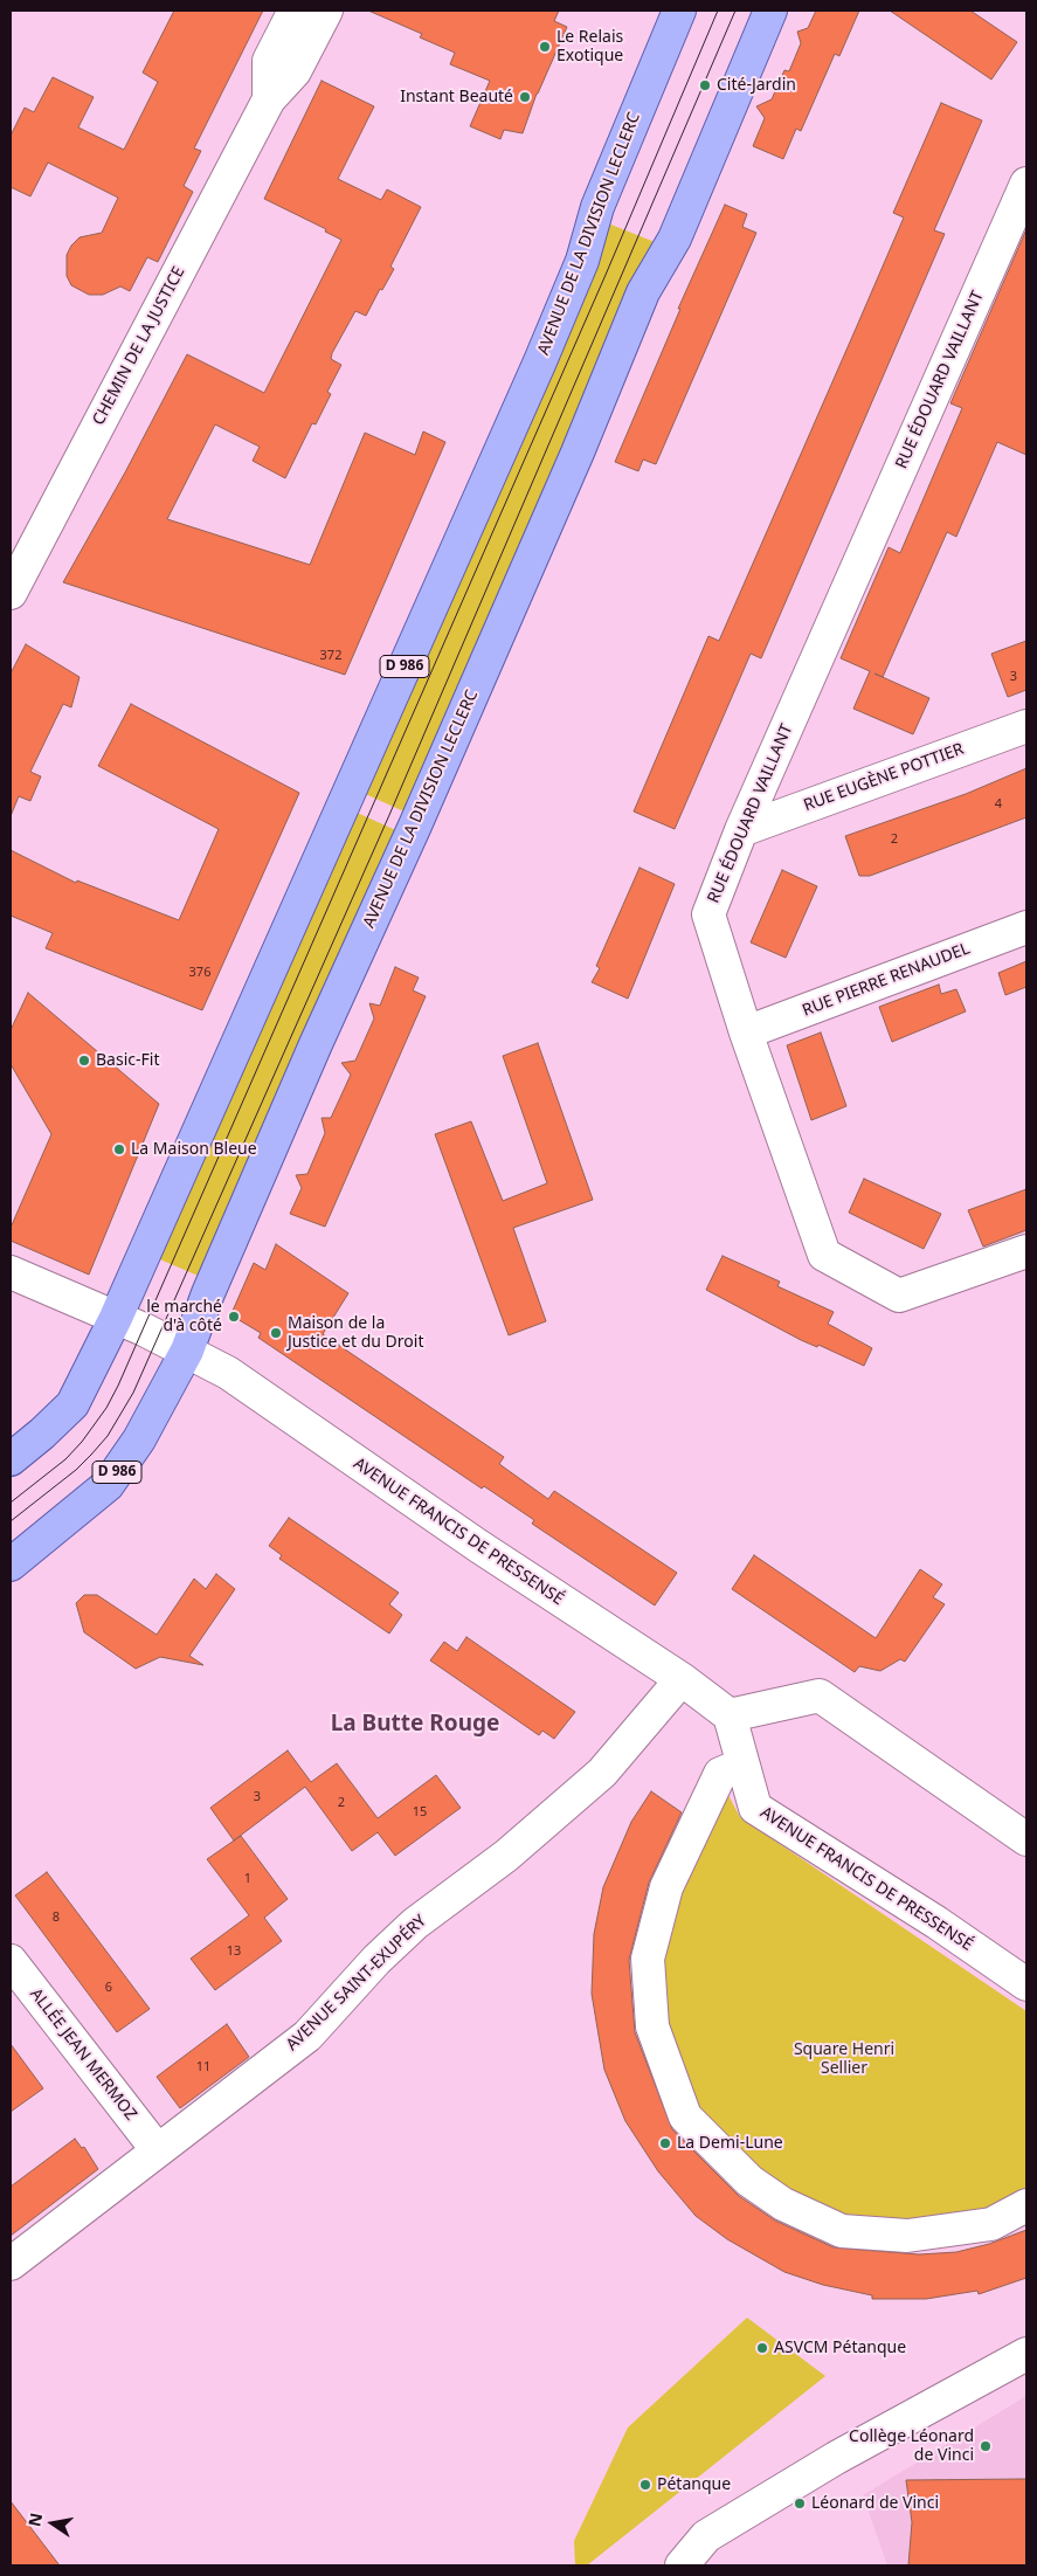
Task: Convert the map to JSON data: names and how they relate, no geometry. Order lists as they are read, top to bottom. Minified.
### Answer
{"streets":{"main road":["AVENUE DE LA DIVISION LECLERC","D 986"],"street":["CHEMIN DE LA JUSTICE","RUE ÉDOUARD VAILLANT","RUE EUGÈNE POTTIER","RUE PIERRE RENAUDEL","AVENUE FRANCIS DE PRESSENSÉ","AVENUE SAINT-EXUPÉRY","ALLÉE JEAN MERMOZ"]},"crossings":[["AVENUE DE LA DIVISION LECLERC","AVENUE FRANCIS DE PRESSENSÉ"],["RUE ÉDOUARD VAILLANT","RUE EUGÈNE POTTIER"],["RUE ÉDOUARD VAILLANT","RUE PIERRE RENAUDEL"],["AVENUE FRANCIS DE PRESSENSÉ","AVENUE SAINT-EXUPÉRY"],["AVENUE SAINT-EXUPÉRY","ALLÉE JEAN MERMOZ"]],"districts":["La Butte Rouge"],"parks":["Square Henri Sellier"],"places":["Le Relais Exotique","Cité-Jardin","Instant Beauté","Basic-Fit","La Maison Bleue","le marché d'à côté","Maison de la Justice et du Droit","La Demi-Lune","ASVCM Pétanque","Collège Léonard de Vinci","Pétanque","Léonard de Vinci"],"house_numbers":["372","3","4","2","376","3","2","15","1","8","13","6","11"],"north":"left"}
